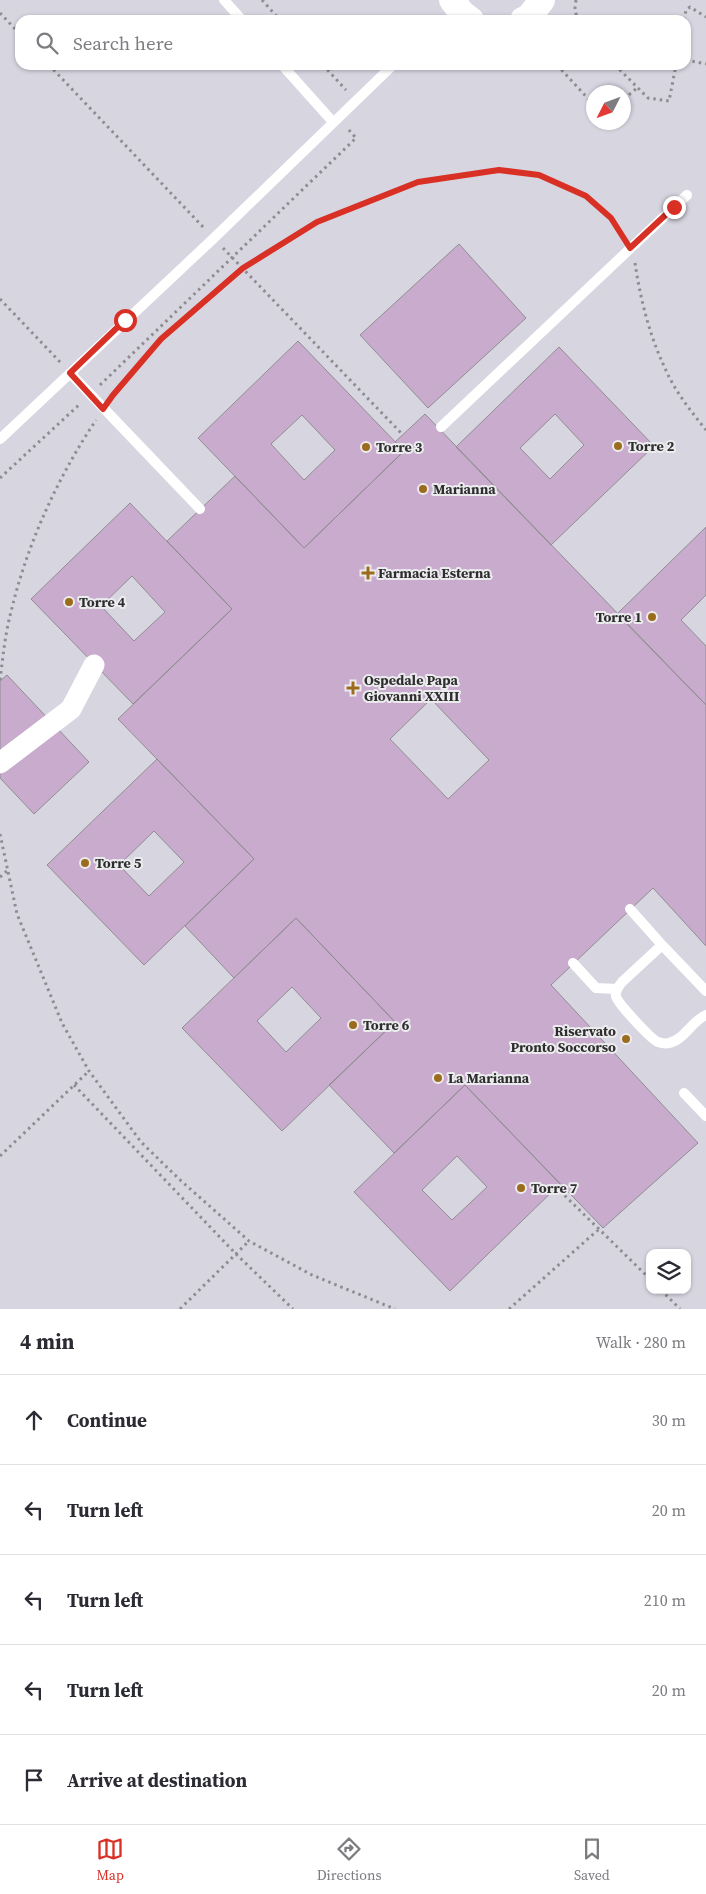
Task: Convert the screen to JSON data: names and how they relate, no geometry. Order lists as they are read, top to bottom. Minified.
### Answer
{"places":{"other":["Torre 2","Torre 3","Marianna","Torre 4","Torre 1","Torre 5","Torre 6","Riservato Pronto Soccorso","La Marianna","Torre 7"],"health":["Farmacia Esterna","Ospedale Papa Giovanni XXIII"]},"north":"bottom left","page":{"search":"Search here","heading":["4 min","Walk · 280 m"],"list":[["Continue","30 m"],["Turn left","20 m"],["Turn left","210 m"],["Turn left","20 m"],"Arrive at destination"],"nav":["Map","Directions","Saved"]}}
